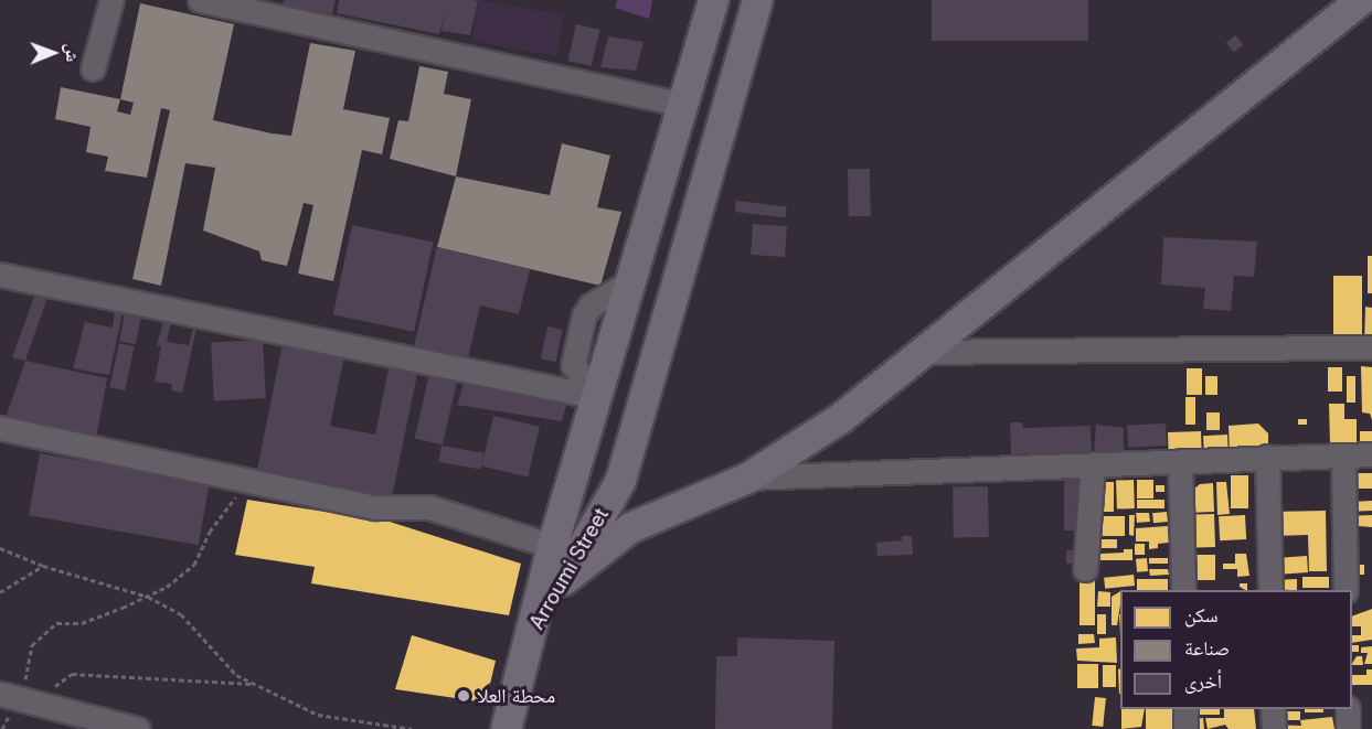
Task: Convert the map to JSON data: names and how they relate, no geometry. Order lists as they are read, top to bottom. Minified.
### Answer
{"streets":{"main road":["Arroumi Street"]},"places":["محطة العلا"],"legend":["سكن","صناعة","أخرى"],"north":"right"}
